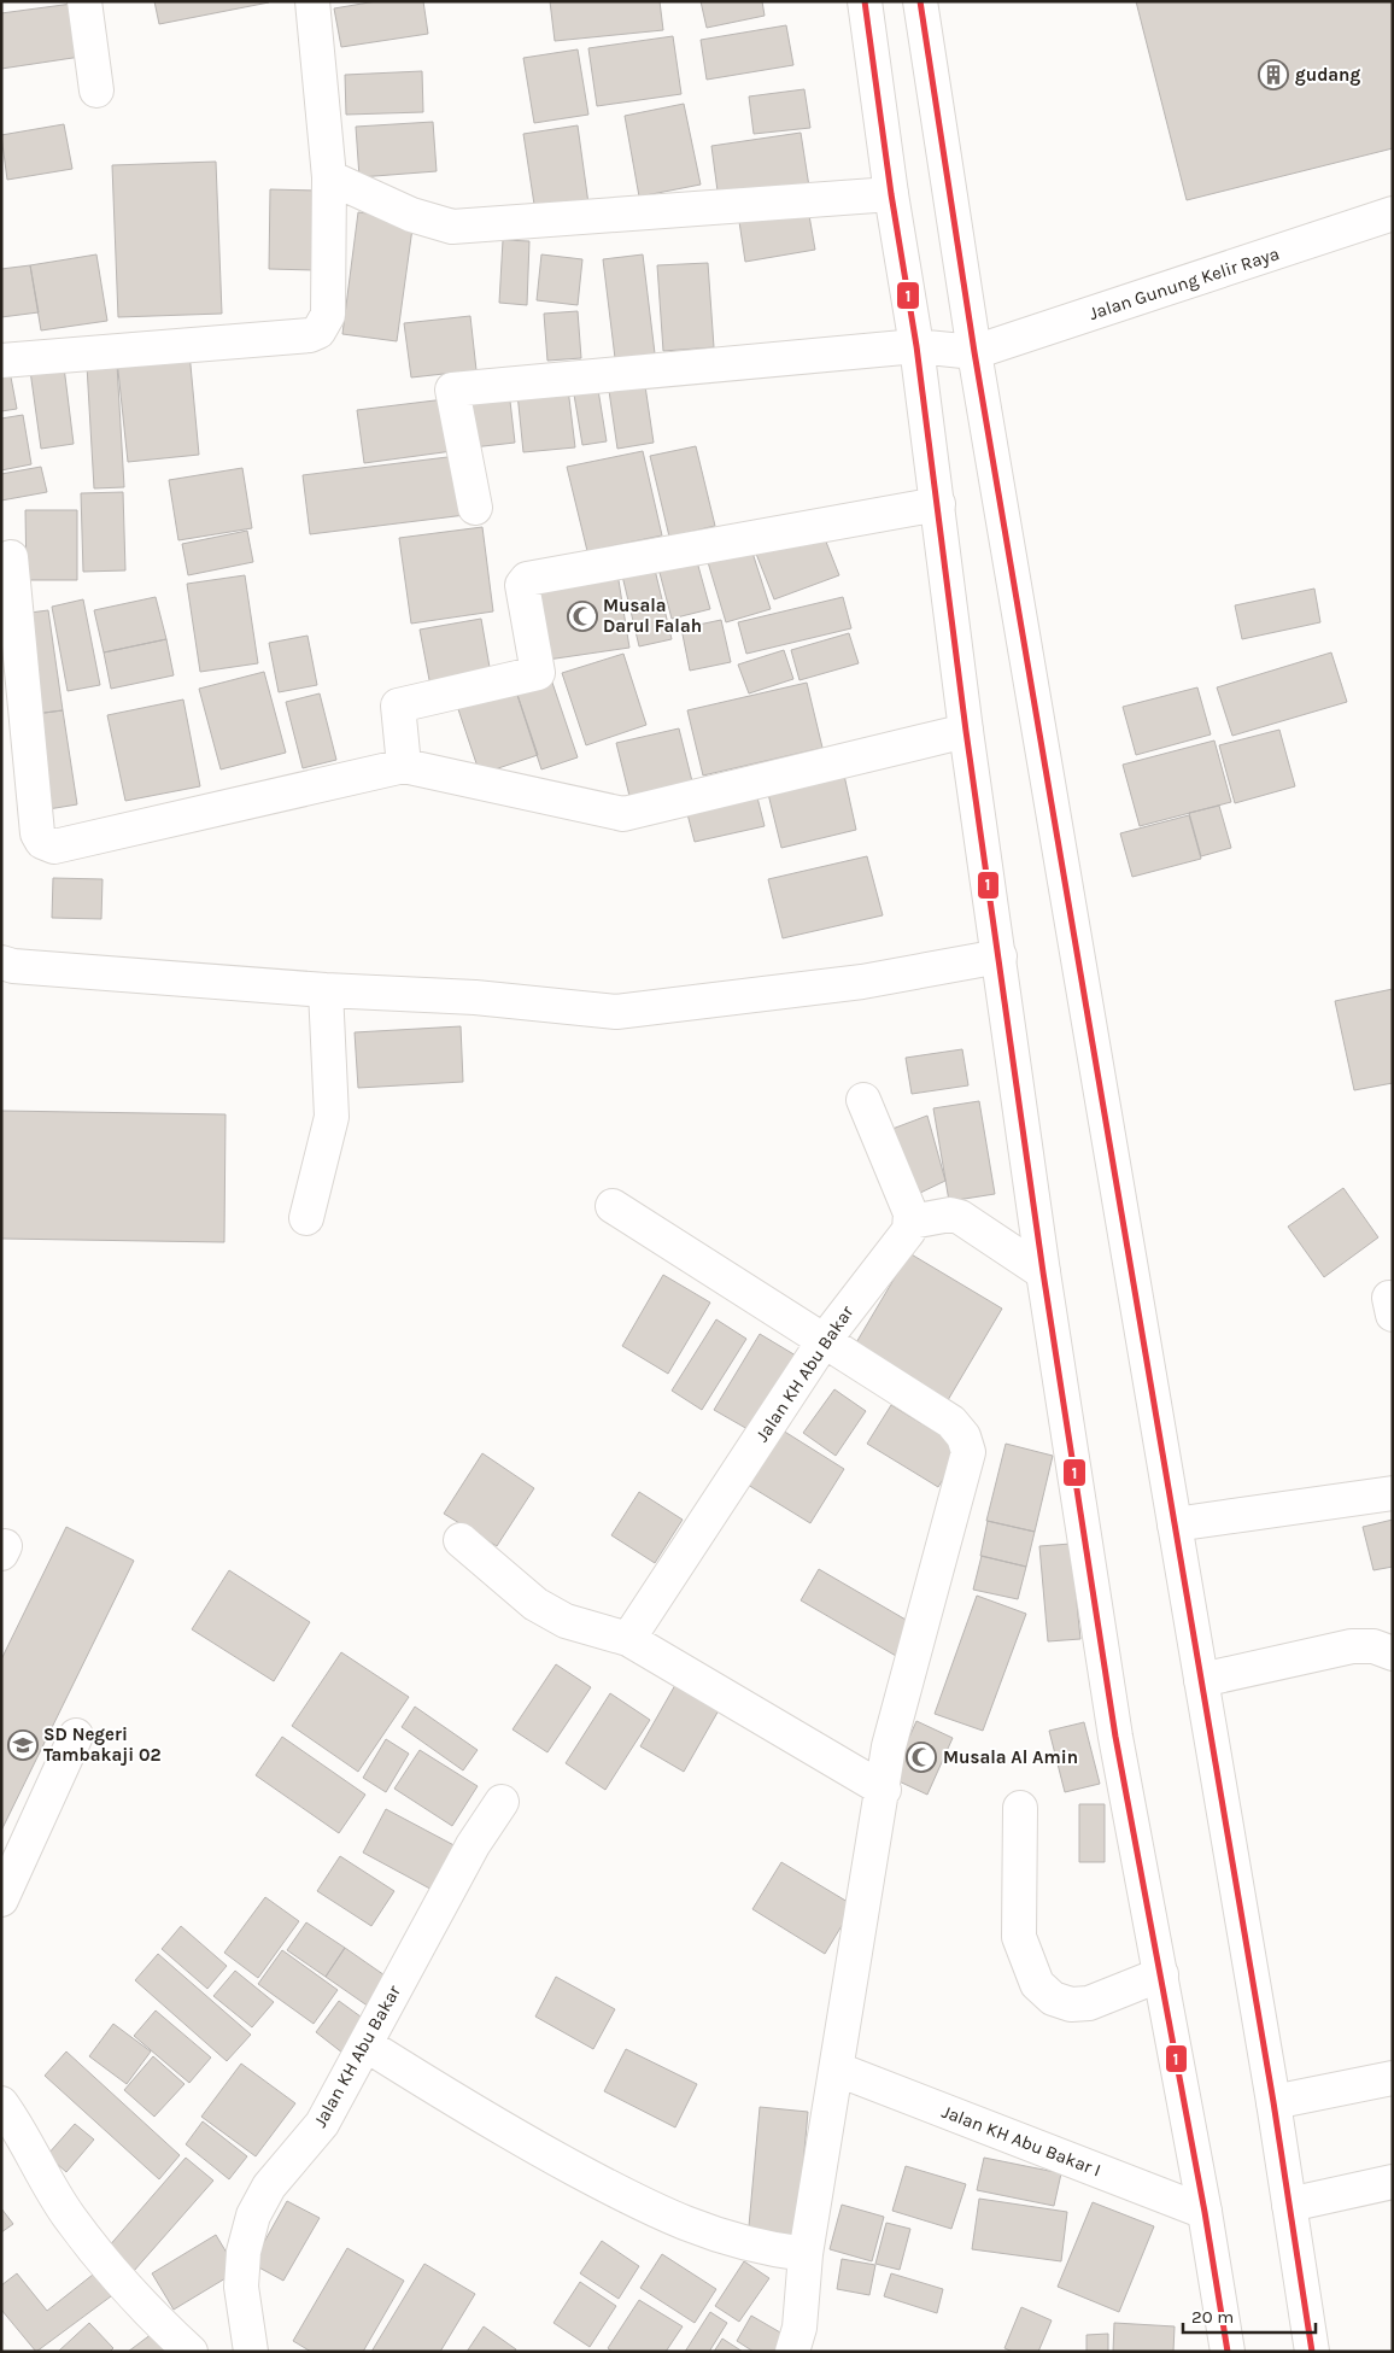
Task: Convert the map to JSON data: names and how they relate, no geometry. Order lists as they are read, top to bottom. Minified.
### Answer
{"streets":{"main road":["Jalan Gunung Kelir Raya","Jalan KH Abu Bakar","Jalan KH Abu Bakar I"]},"places":{"building":["gudang"],"mosque":["Musala Darul Falah","Musala Al Amin"],"school or university":["SD Negeri Tambakaji 02"]},"lines":["transit line 1"],"scale_bar":"20 m"}
